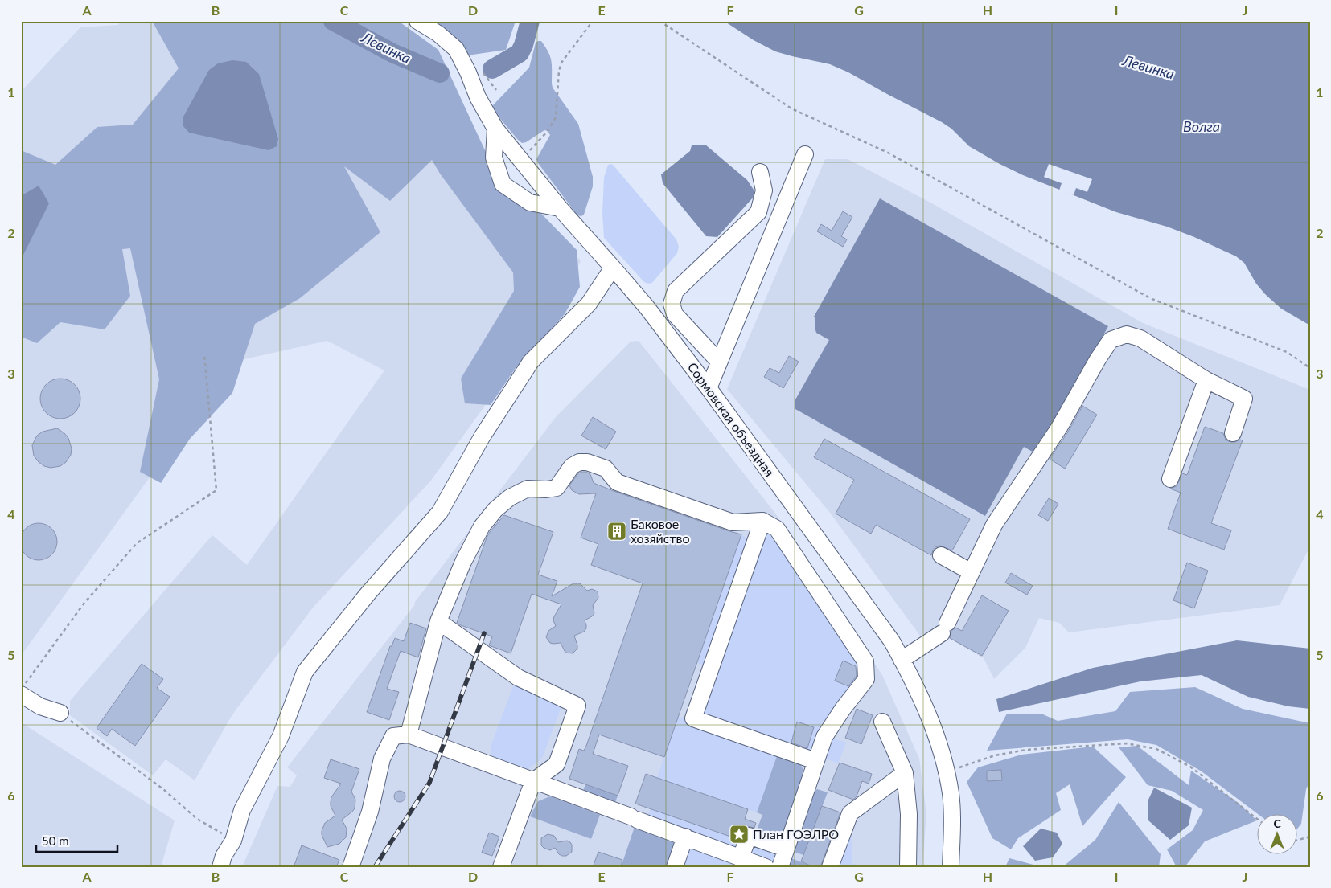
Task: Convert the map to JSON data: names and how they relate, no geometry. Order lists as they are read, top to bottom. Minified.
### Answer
{"streets":{"street":["Сормовская объездная"]},"water":["Левинка","Волга"],"places":{"building":["Баковое хозяйство"],"place":["План ГОЭЛРО"]},"scale_bar":"50 m","north":"top","grid":{"columns":["A","B","C","D","E","F","G","H","I","J"],"rows":["1","2","3","4","5","6"]}}
